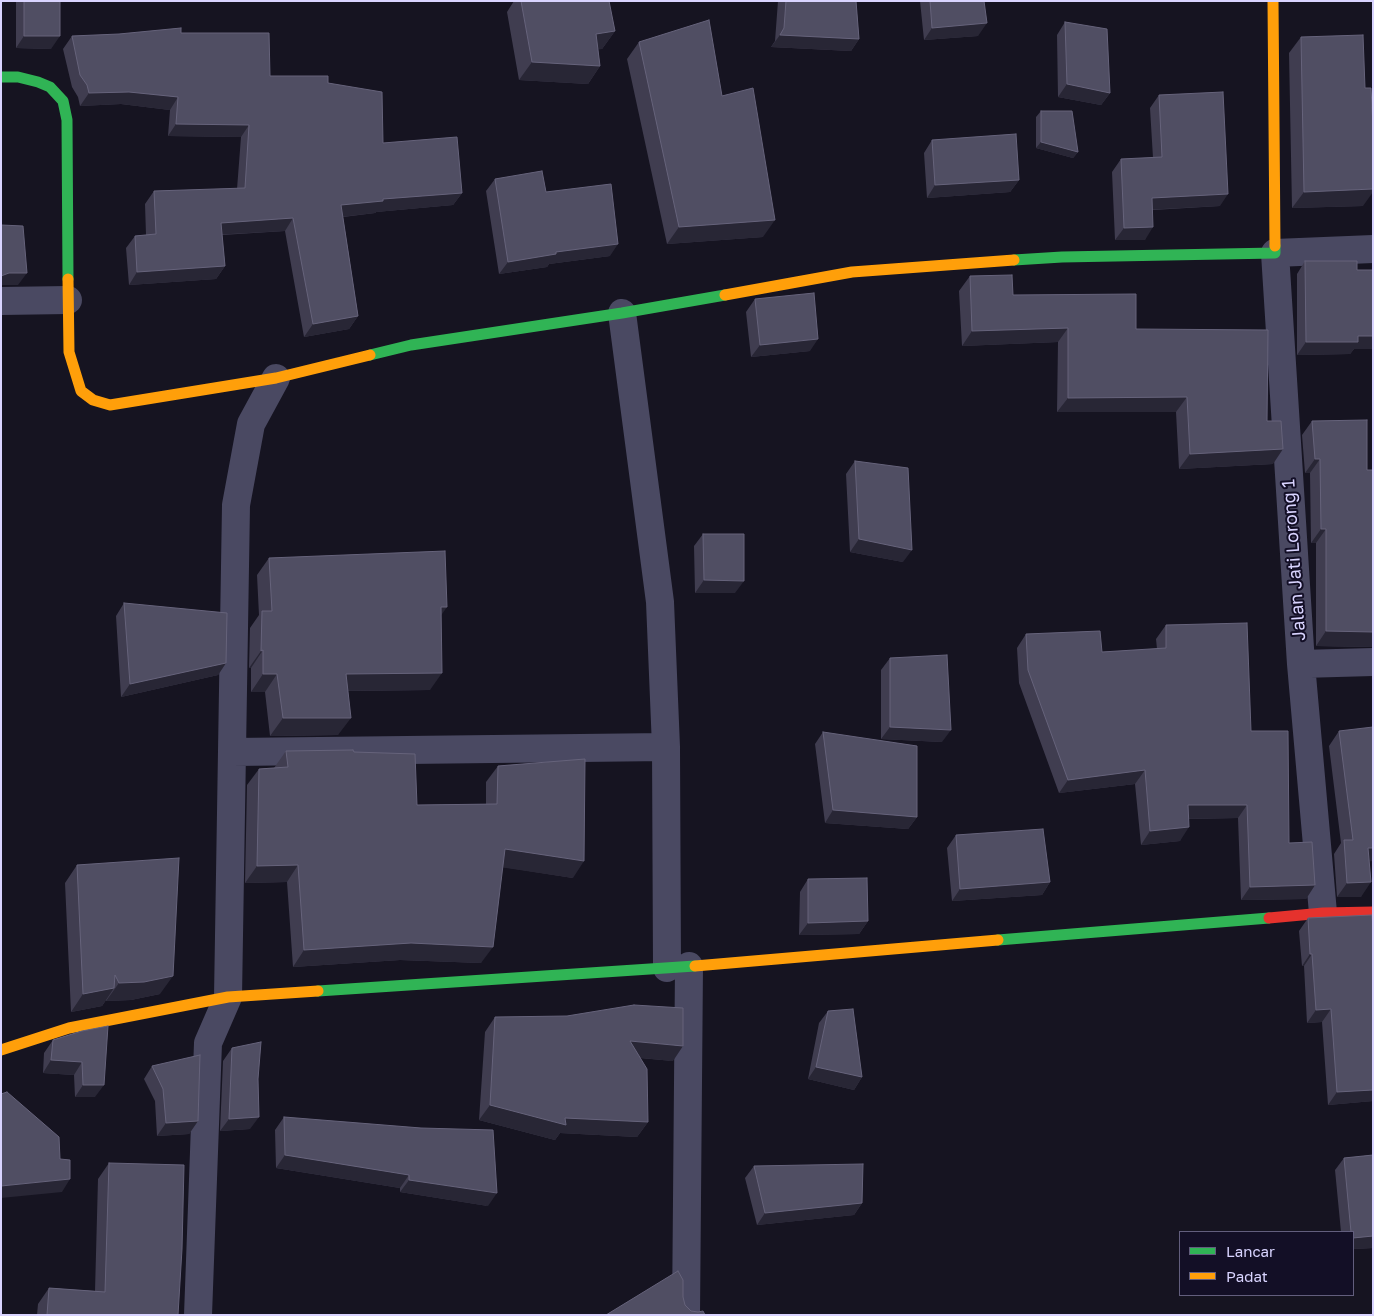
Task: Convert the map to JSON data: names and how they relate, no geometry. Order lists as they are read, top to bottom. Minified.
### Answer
{"streets":{"street":["Jalan Jati Lorong 1"]},"legend":["Lancar","Padat"]}
